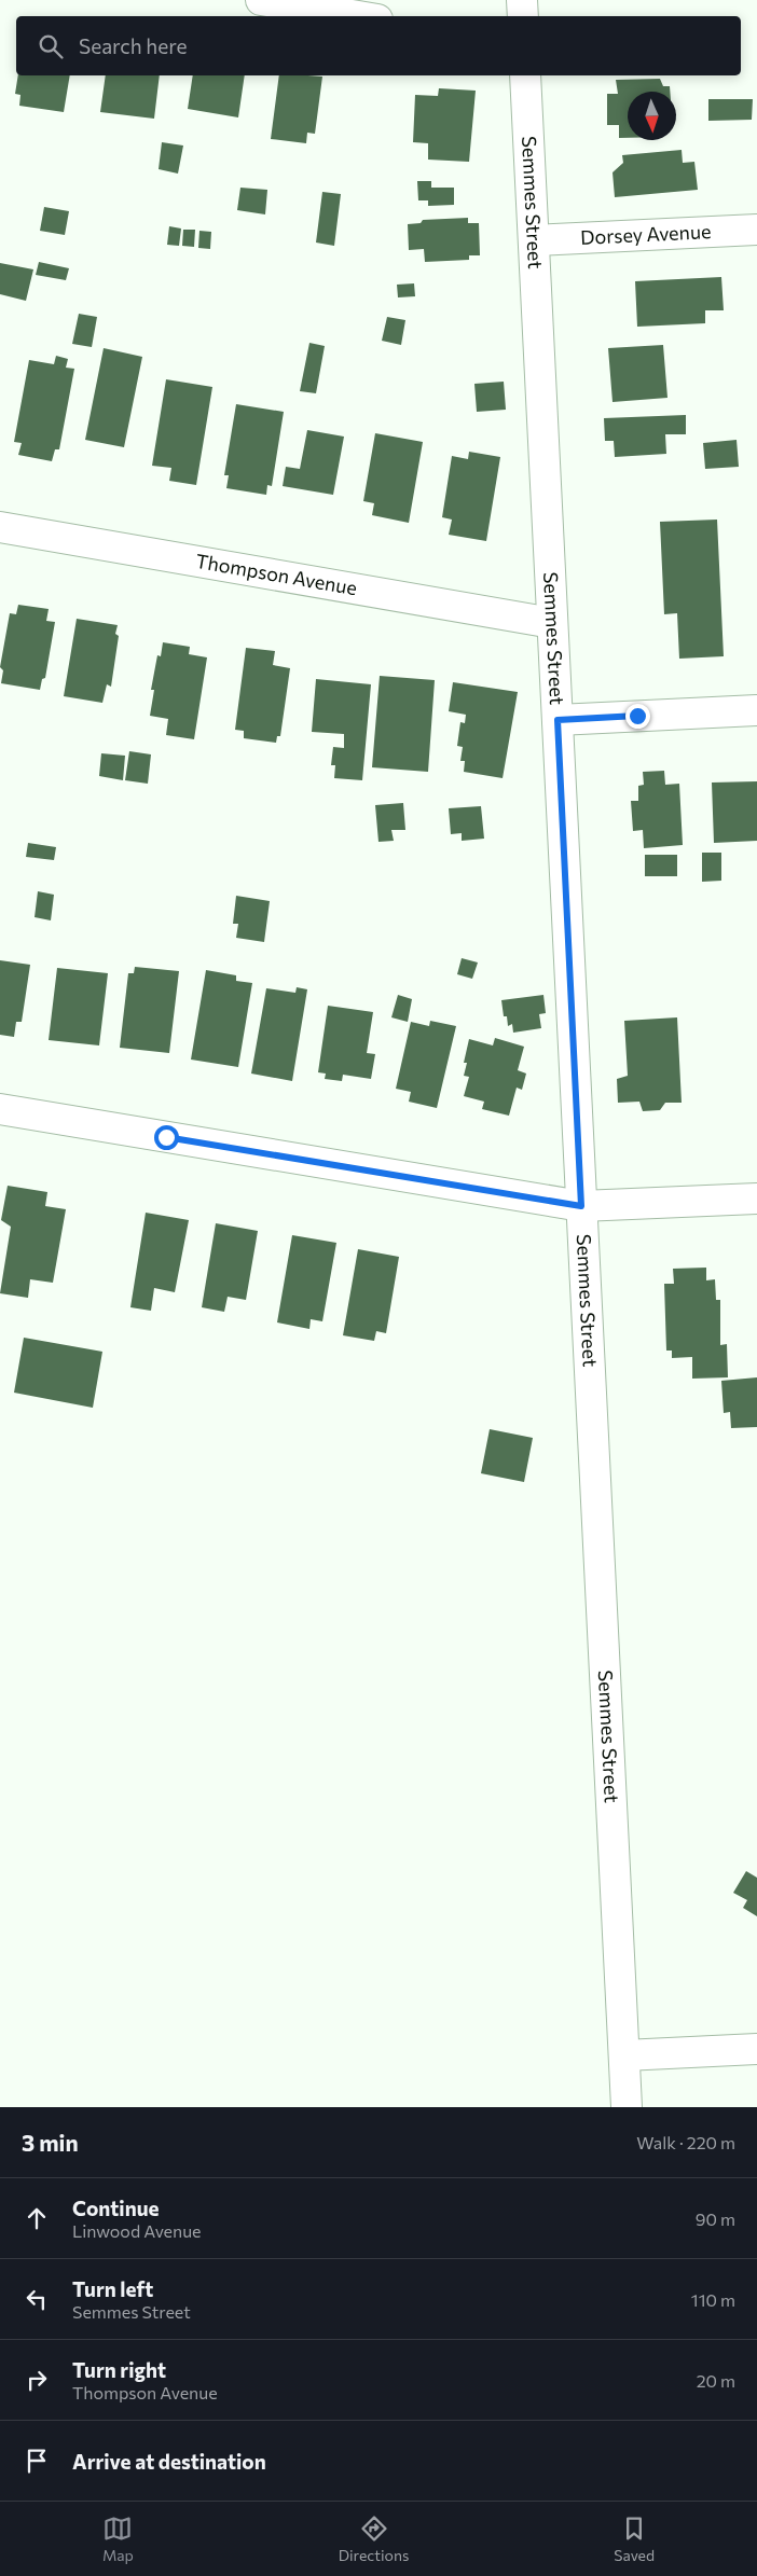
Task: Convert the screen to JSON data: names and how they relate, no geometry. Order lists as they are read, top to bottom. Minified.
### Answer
{"streets":{"street":["Semmes Street","Dorsey Avenue","Thompson Avenue"]},"crossings":[["Semmes Street","Dorsey Avenue"],["Semmes Street","Thompson Avenue"]],"north":"bottom","page":{"search":"Search here","heading":["3 min","Walk · 220 m"],"list":[["Continue","Linwood Avenue","90 m"],["Turn left","Semmes Street","110 m"],["Turn right","Thompson Avenue","20 m"],"Arrive at destination"],"nav":["Map","Directions","Saved"]}}
